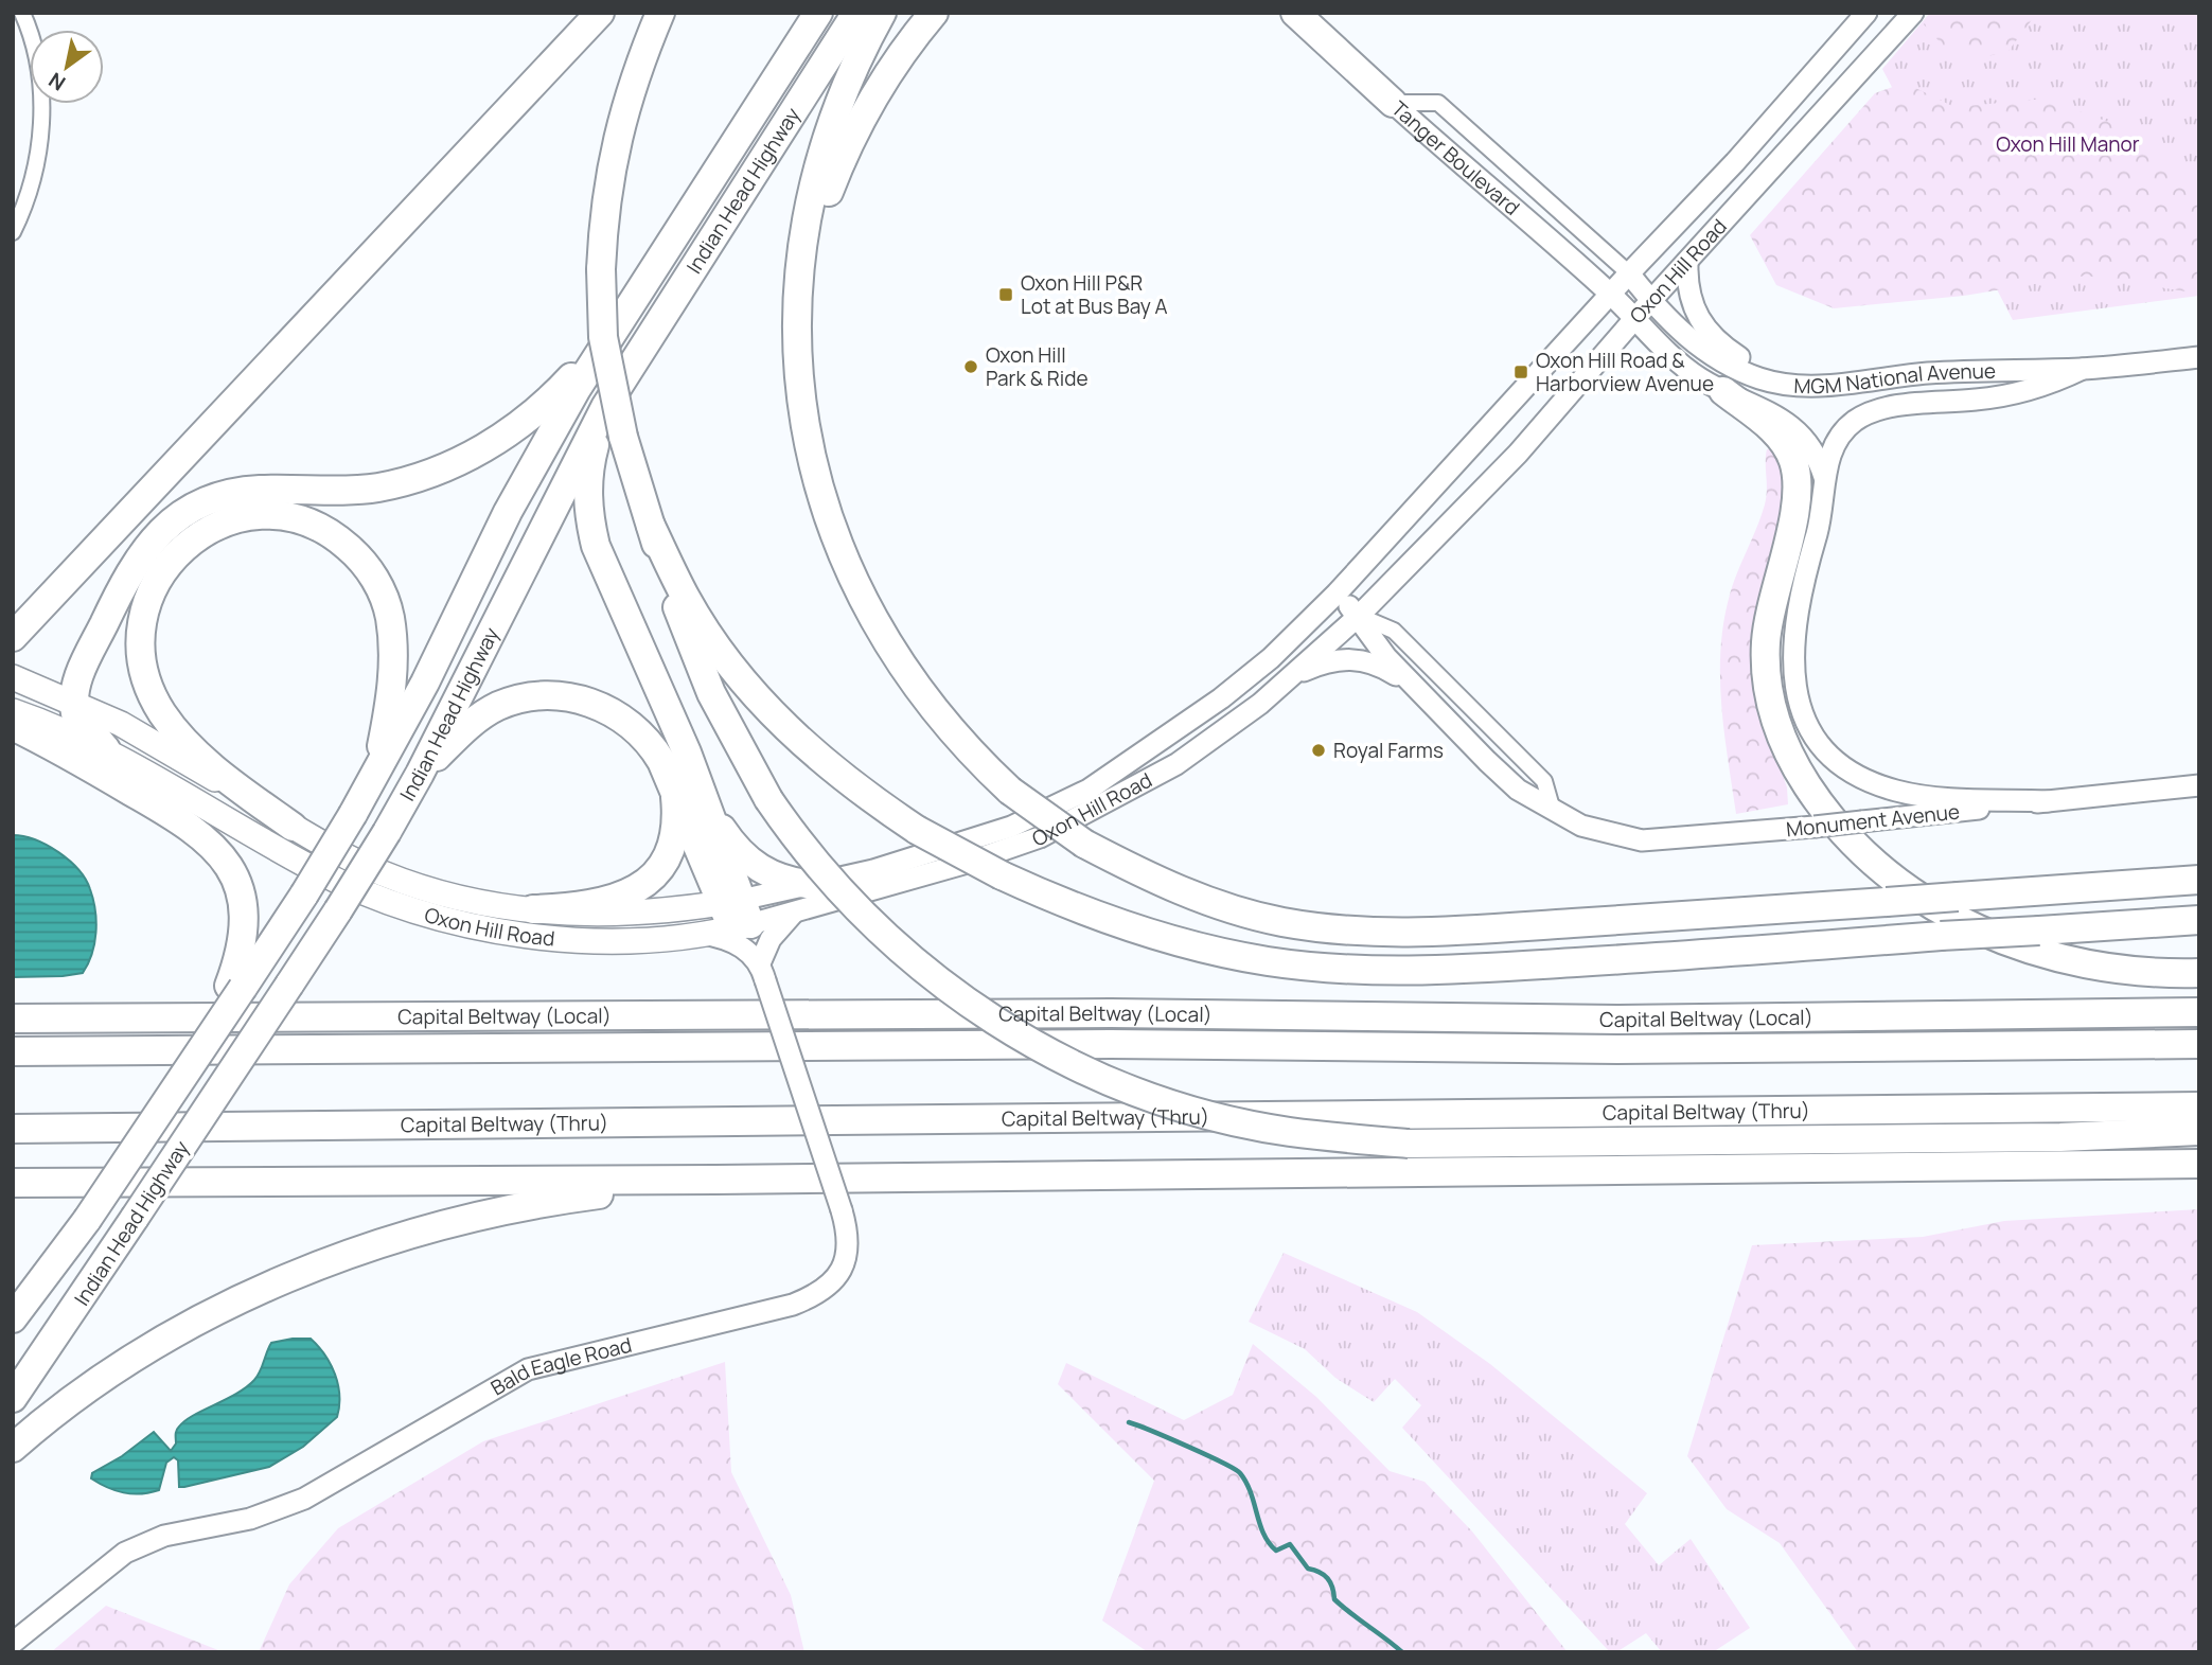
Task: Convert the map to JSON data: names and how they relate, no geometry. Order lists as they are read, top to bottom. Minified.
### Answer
{"streets":{"highway":["Indian Head Highway","Capital Beltway (Local)","Capital Beltway (Thru)"],"main road":["Tanger Boulevard","Oxon Hill Road","MGM National Avenue","Monument Avenue","Bald Eagle Road"]},"crossings":[["Tanger Boulevard","Oxon Hill Road"],["Tanger Boulevard","MGM National Avenue"],["Oxon Hill Road","MGM National Avenue"],["Oxon Hill Road","Monument Avenue"]],"parks":["Oxon Hill Manor"],"places":{"transit":["Oxon Hill P&R Lot at Bus Bay A","Oxon Hill Road & Harborview Avenue"],"other":["Oxon Hill Park & Ride","Royal Farms"]},"north":"bottom left"}
